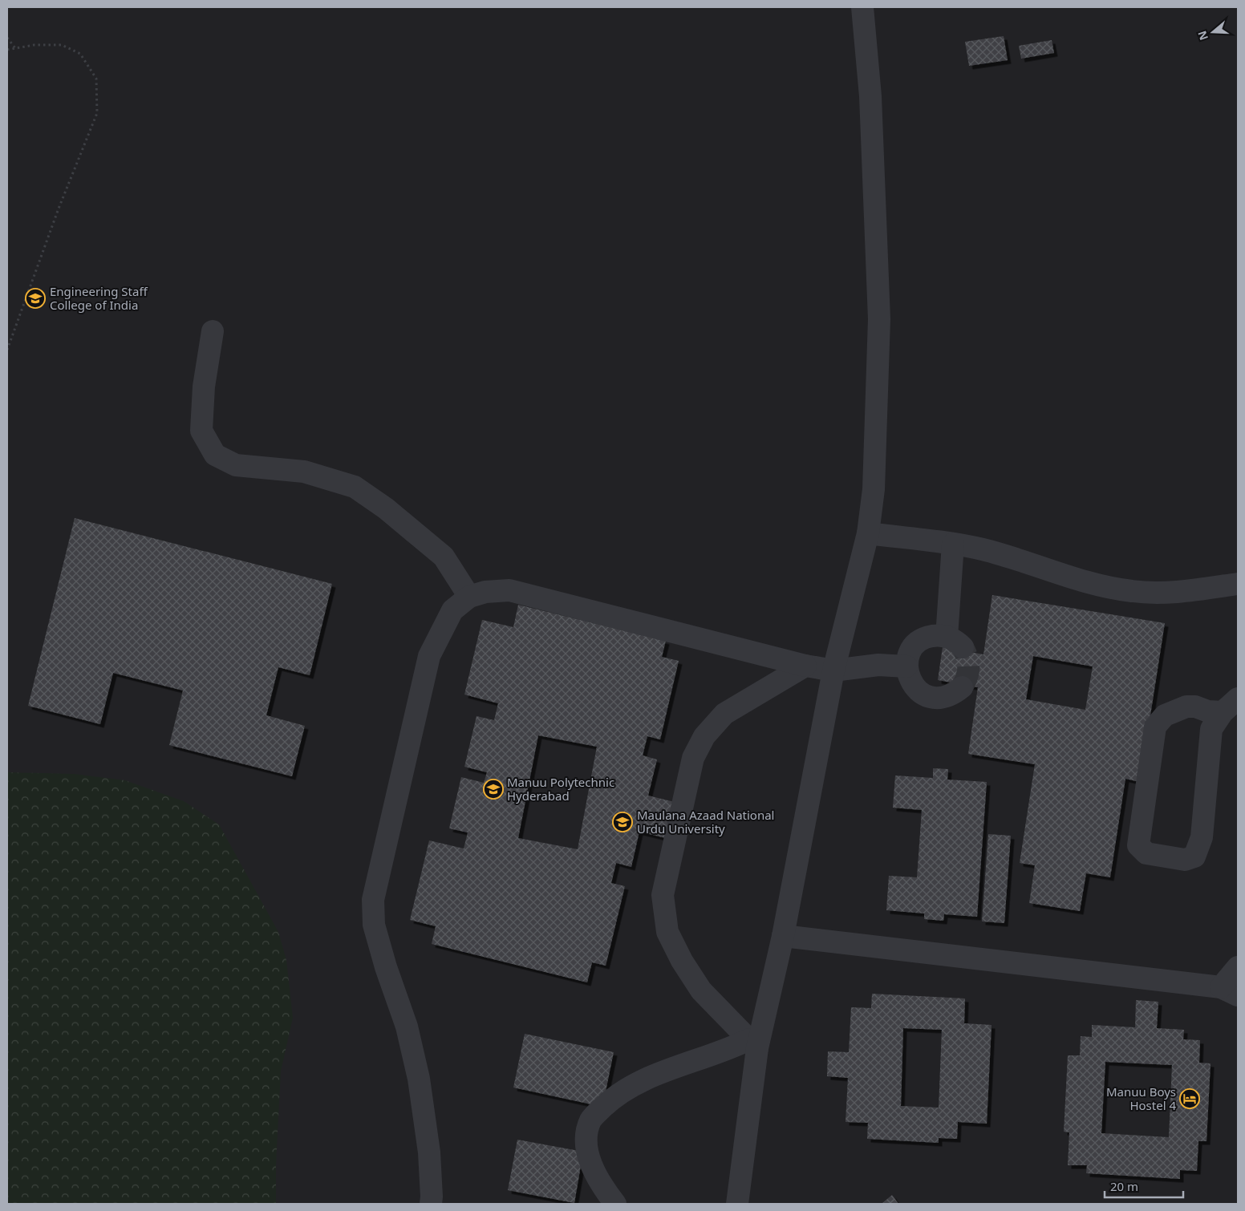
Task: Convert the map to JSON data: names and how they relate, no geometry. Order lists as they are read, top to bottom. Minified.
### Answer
{"places":{"school or university":["Engineering Staff College of India","Manuu Polytechnic Hyderabad","Maulana Azaad National Urdu University"],"hotel":["Manuu Boys Hostel 4"]},"scale_bar":"20 m","north":"left"}
